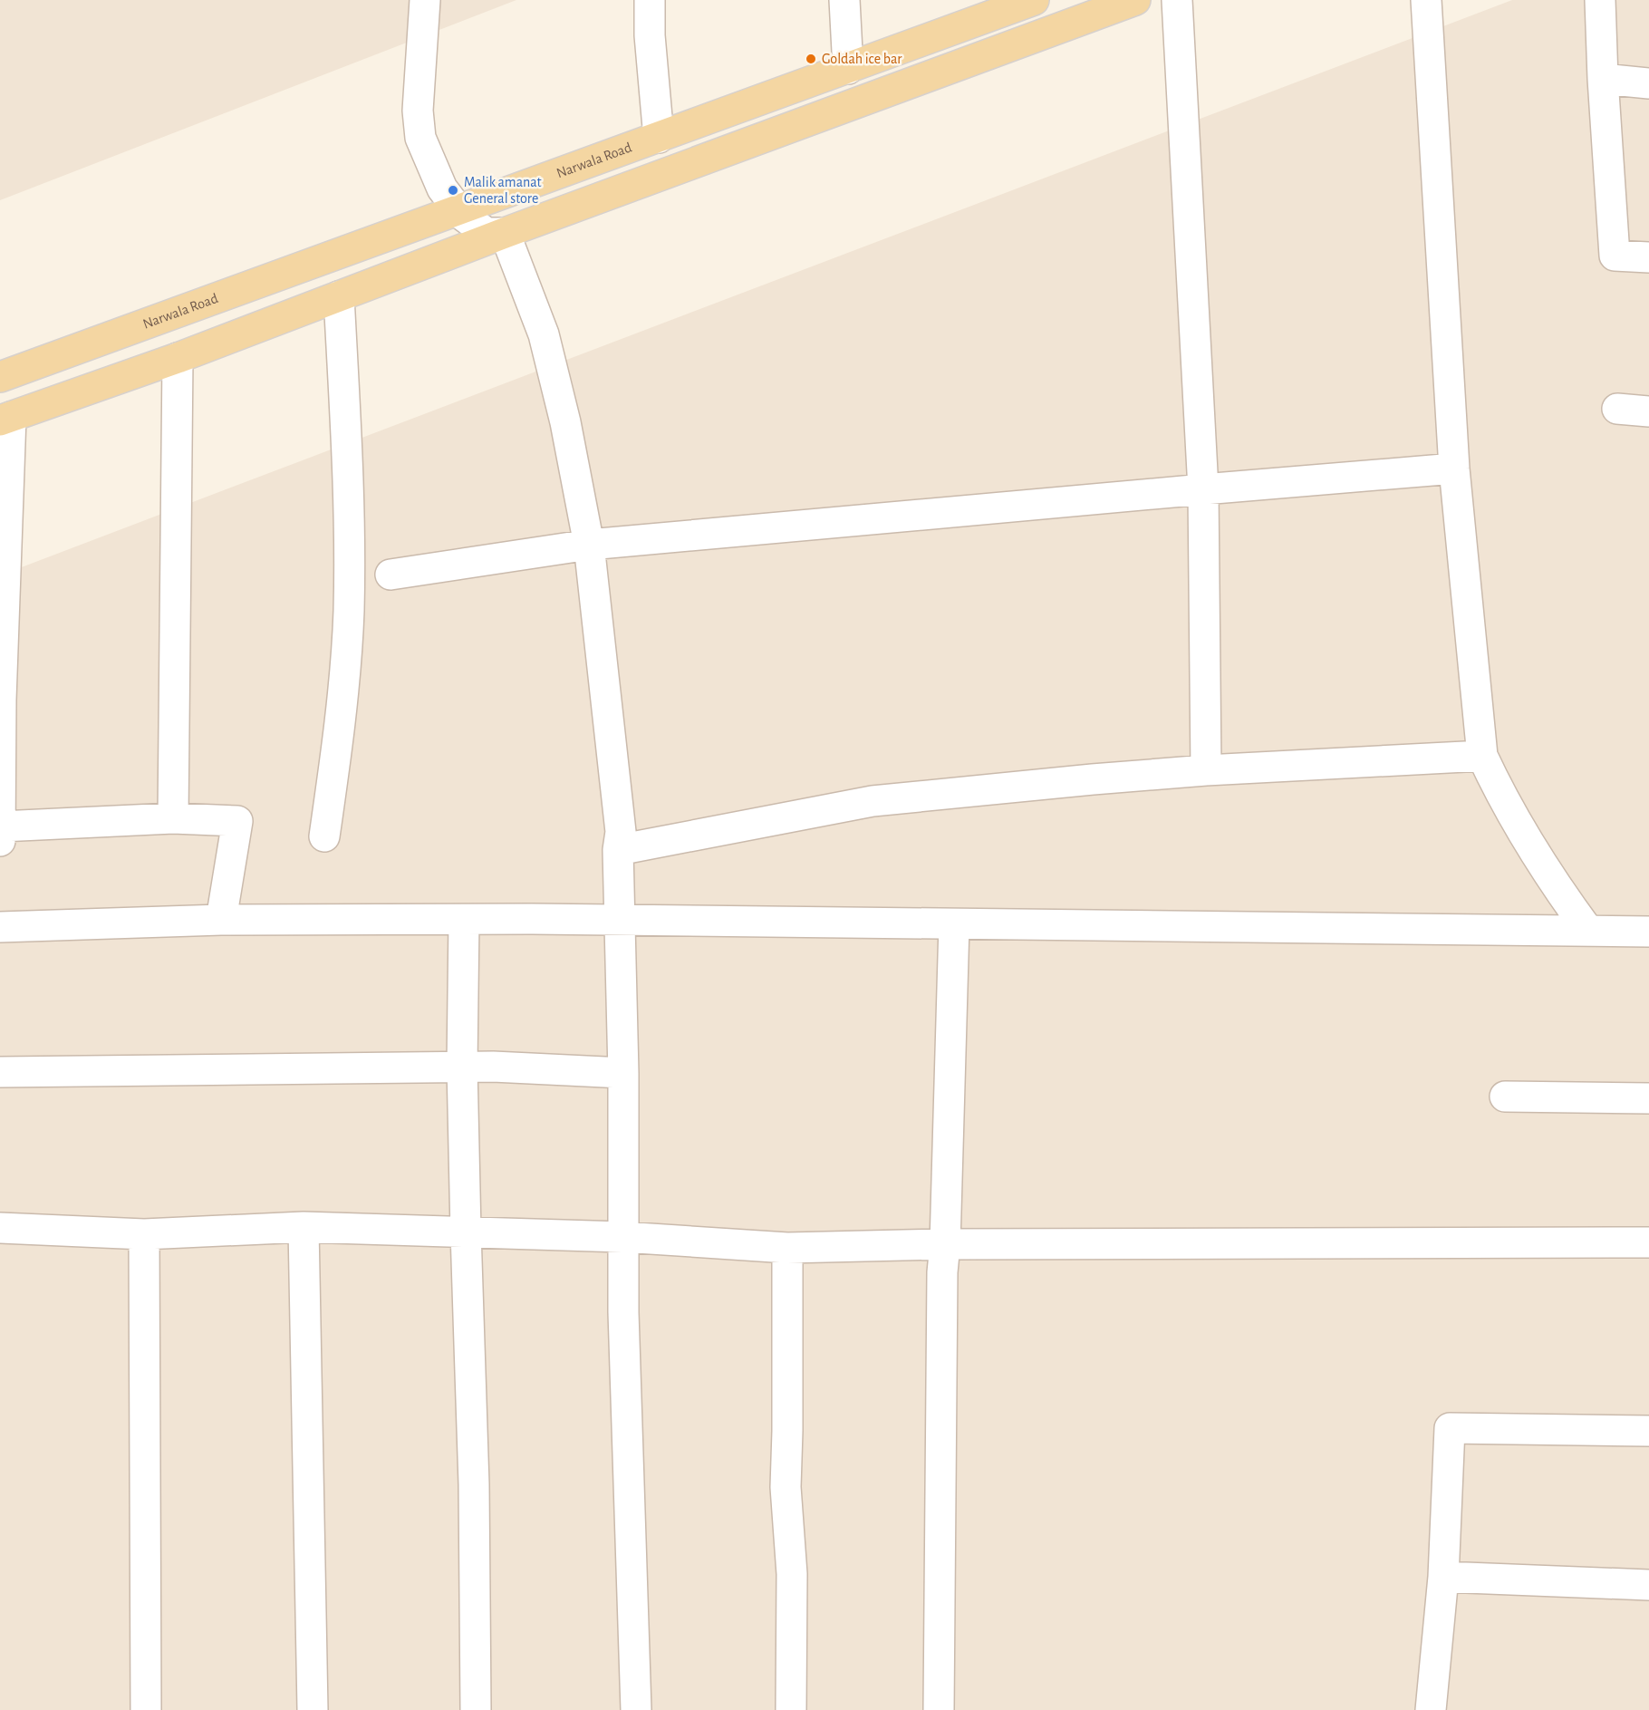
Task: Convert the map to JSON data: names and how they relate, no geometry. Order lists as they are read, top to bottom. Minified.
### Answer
{"streets":{"main road":["Narwala Road"]},"places":["Goldah ice bar","Malik amanat General store"]}
